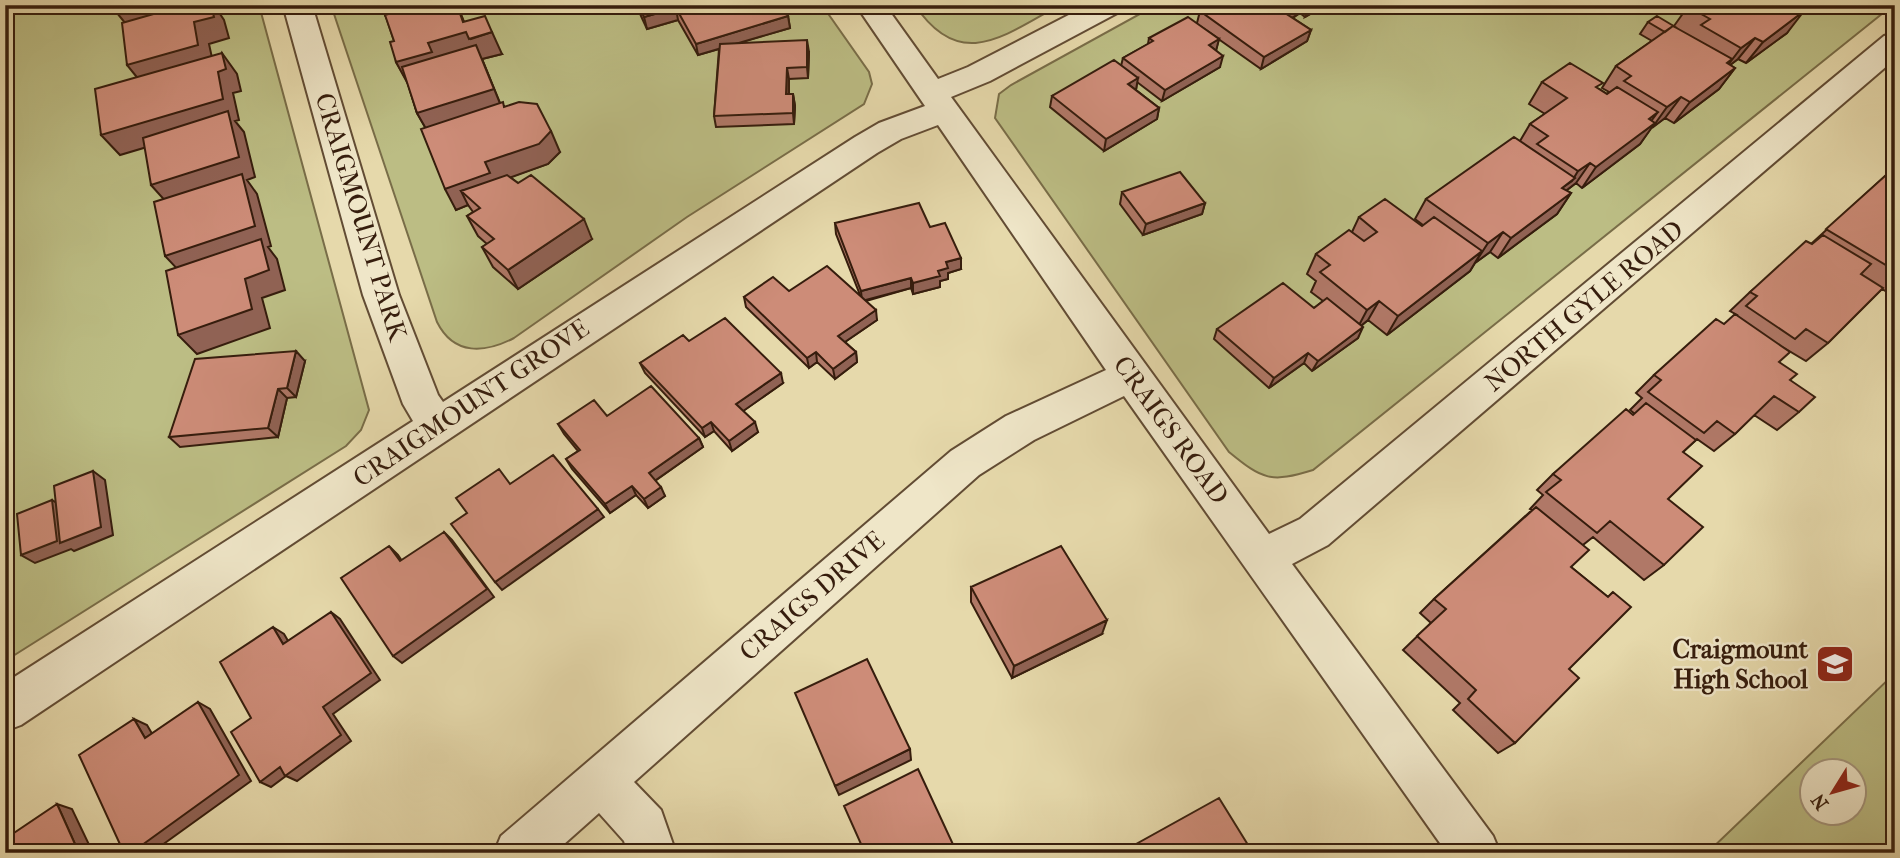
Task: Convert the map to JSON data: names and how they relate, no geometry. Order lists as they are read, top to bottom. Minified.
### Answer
{"streets":{"street":["CRAIGMOUNT PARK","NORTH GYLE ROAD","CRAIGMOUNT GROVE","CRAIGS ROAD","CRAIGS DRIVE"]},"crossings":[["CRAIGMOUNT PARK","CRAIGMOUNT GROVE"],["NORTH GYLE ROAD","CRAIGS ROAD"],["CRAIGMOUNT GROVE","CRAIGS ROAD"],["CRAIGS ROAD","CRAIGS DRIVE"]],"places":{"school or university":["Craigmount High School"]},"north":"bottom left"}
